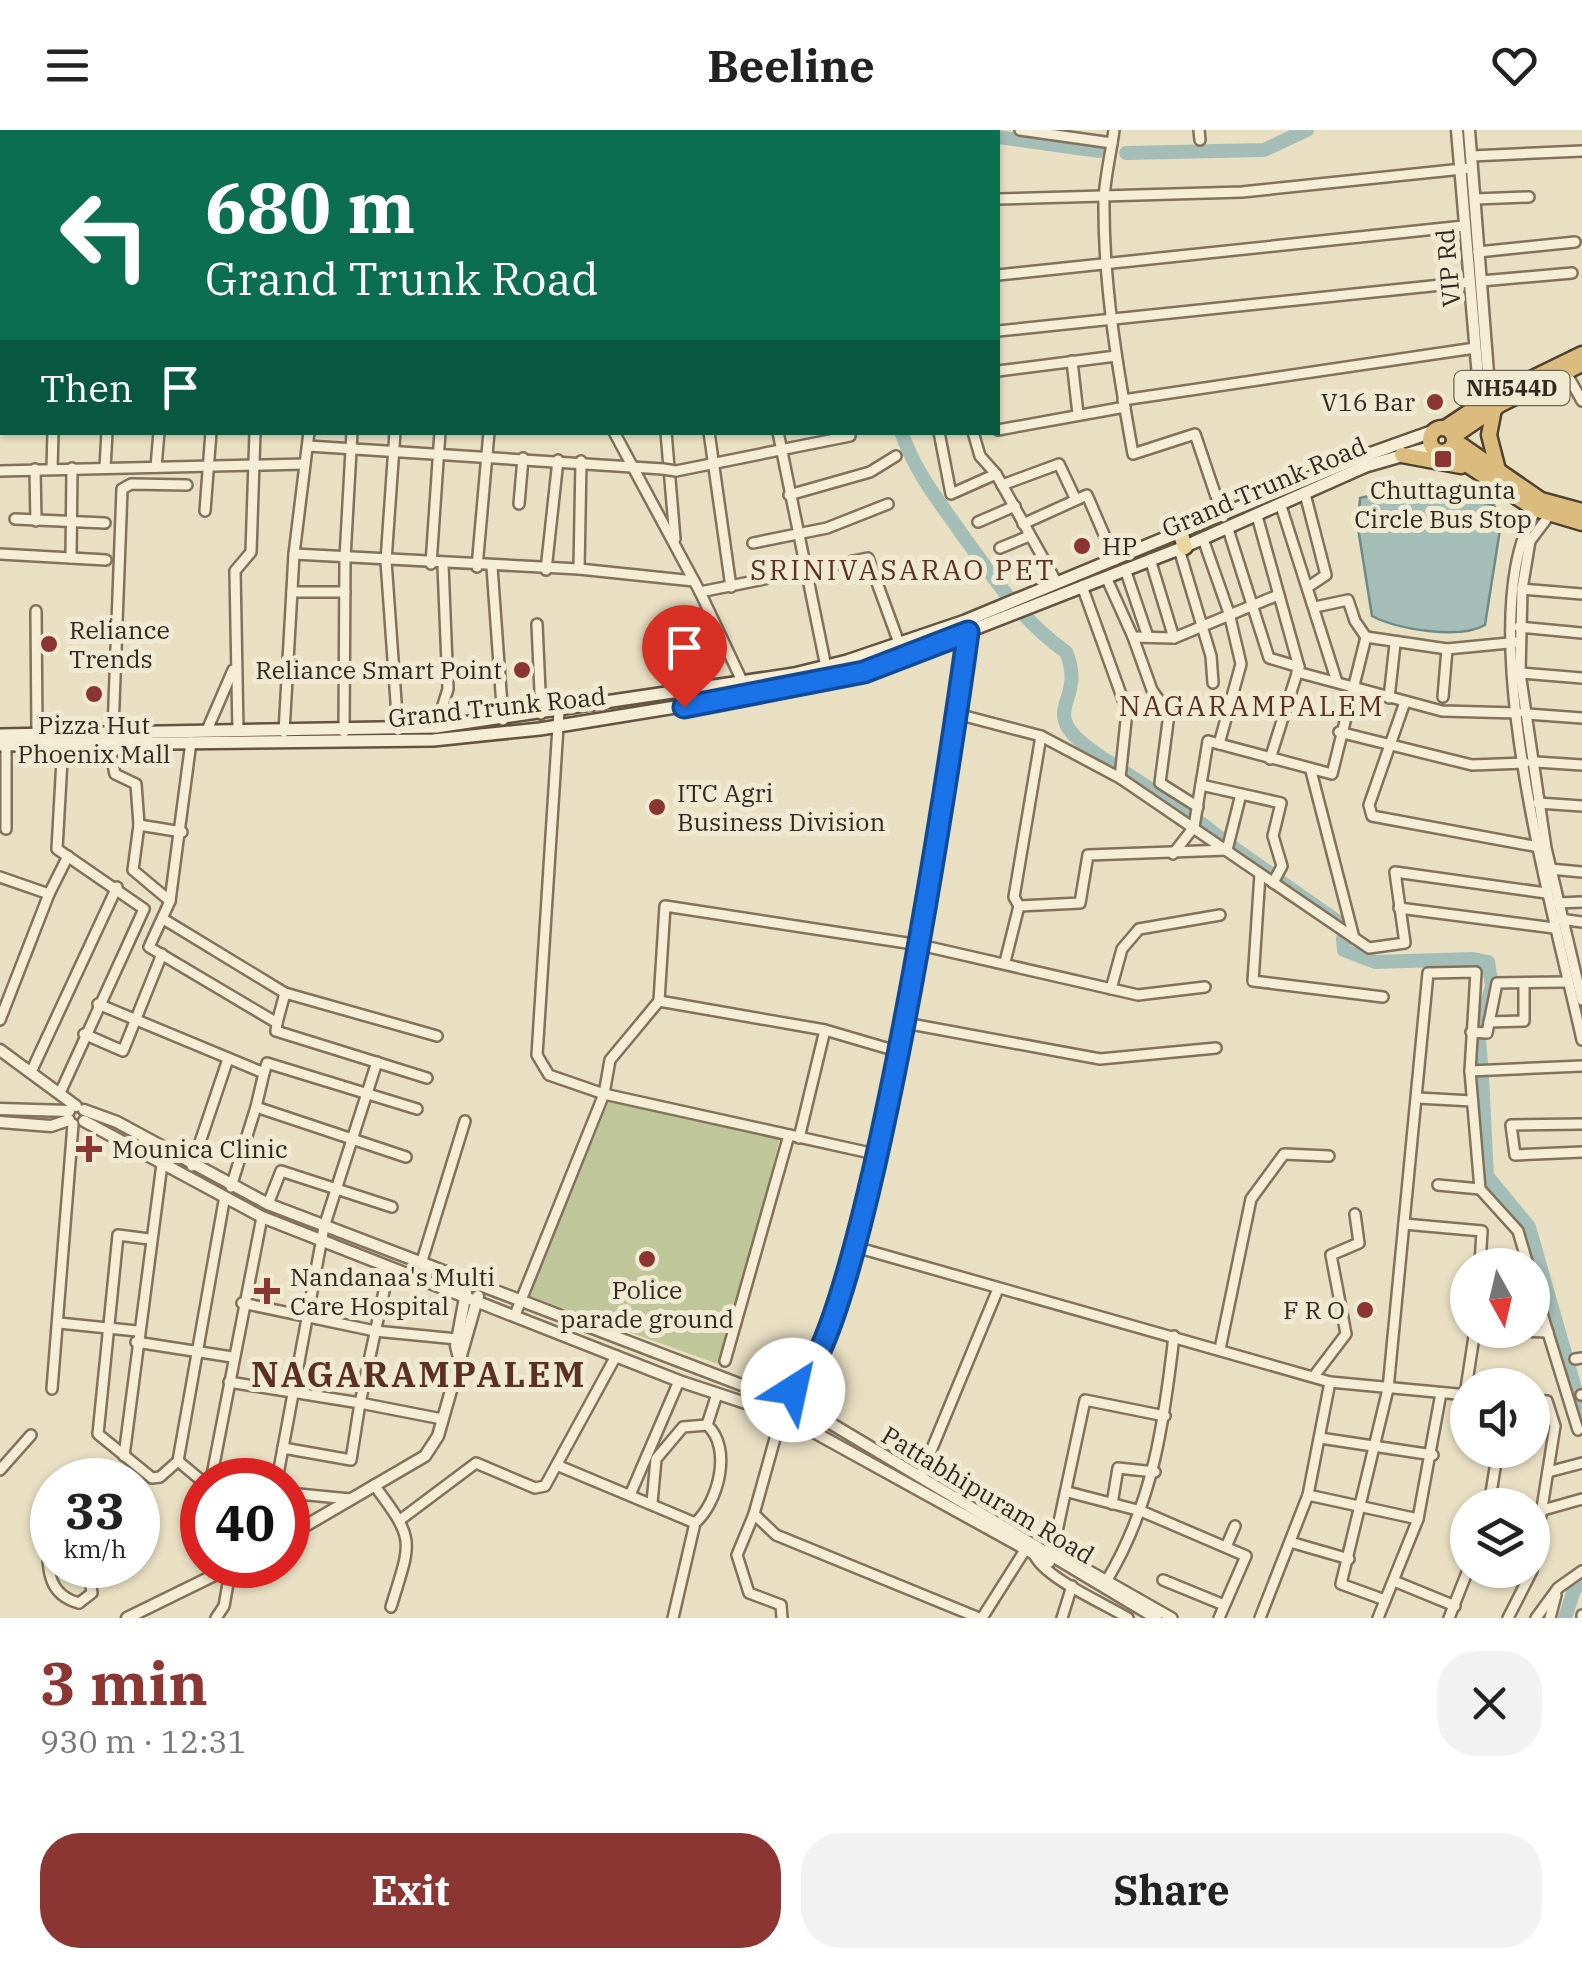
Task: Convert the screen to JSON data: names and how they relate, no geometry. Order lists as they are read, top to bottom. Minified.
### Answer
{"streets":{"highway":["NH544D"],"main road":["Grand Trunk Road"],"street":["VIP Rd","Pattabhipuram Road"]},"crossings":[["VIP Rd","NH544D"],["NH544D","Grand Trunk Road"]],"districts":["SRINIVASARAO PET","NAGARAMPALEM","NAGARAMPALEM"],"places":{"other":["V16 Bar","HP","Reliance Trends","Reliance Smart Point","Pizza Hut Phoenix Mall","ITC Agri Business Division","Police parade ground","F R O"],"transit":["Chuttagunta Circle Bus Stop"],"health":["Mounica Clinic","Nandanaa's Multi Care Hospital"]},"north":"bottom","page":{"header":"Beeline","turn":["680 m","Grand Trunk Road"],"then":"Then","speed":"33 km/h","limit":"40","heading":["3 min","930 m · 12:31"],"buttons":["Exit","Share"]}}
